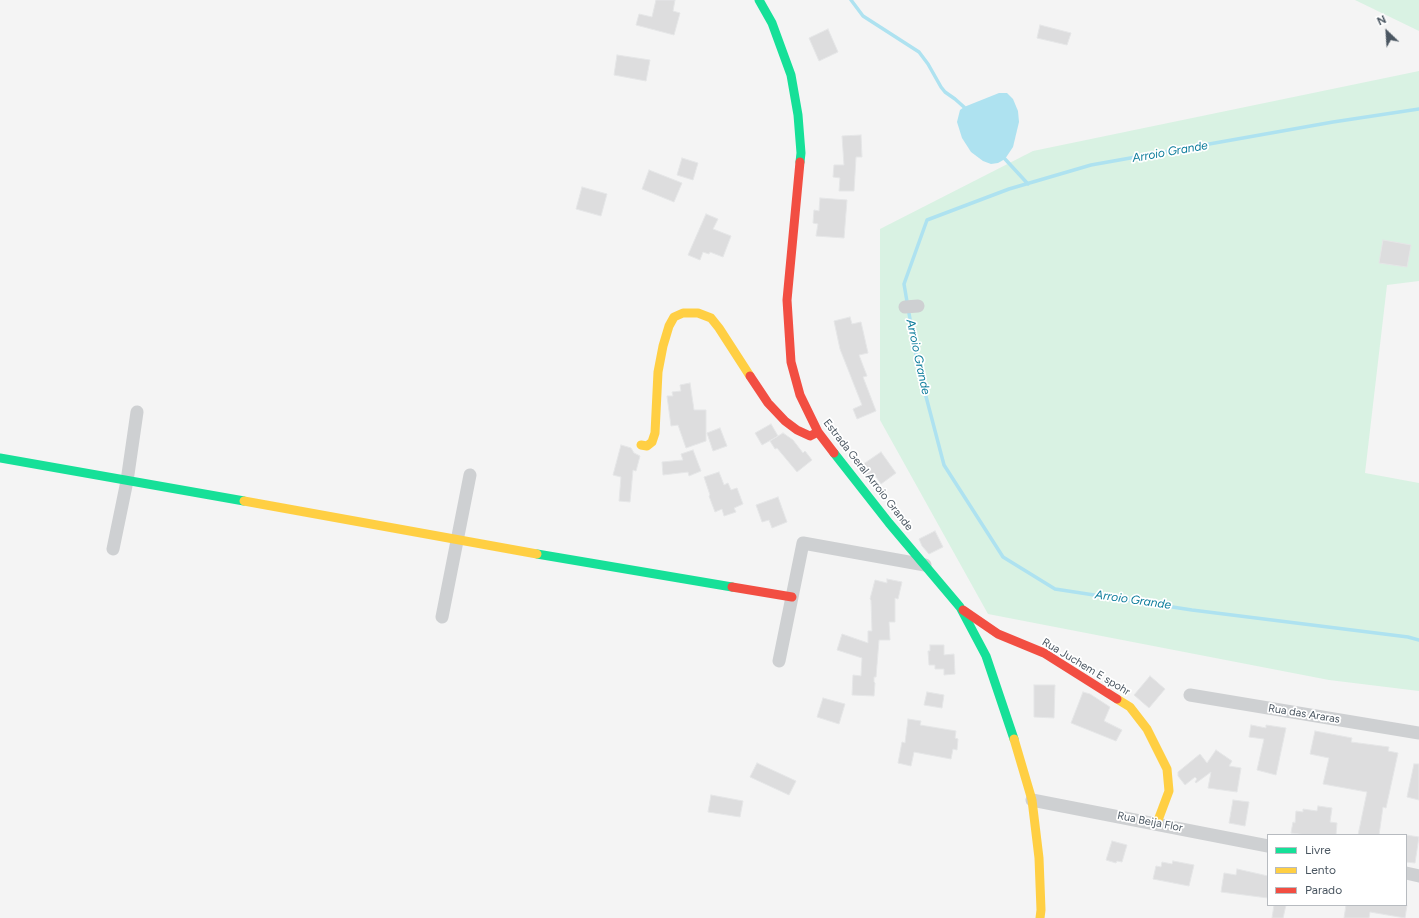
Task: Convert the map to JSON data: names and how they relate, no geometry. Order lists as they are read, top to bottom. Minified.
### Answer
{"streets":{"street":["Estrada Geral Arroio Grande","Rua Juchem E spohr","Rua das Araras","Rua Beija Flor"]},"crossings":[["Estrada Geral Arroio Grande","Rua Juchem E spohr"],["Estrada Geral Arroio Grande","Rua Beija Flor"],["Rua Juchem E spohr","Rua Beija Flor"]],"water":["Arroio Grande"],"legend":["Livre","Lento","Parado"],"north":"top left"}
